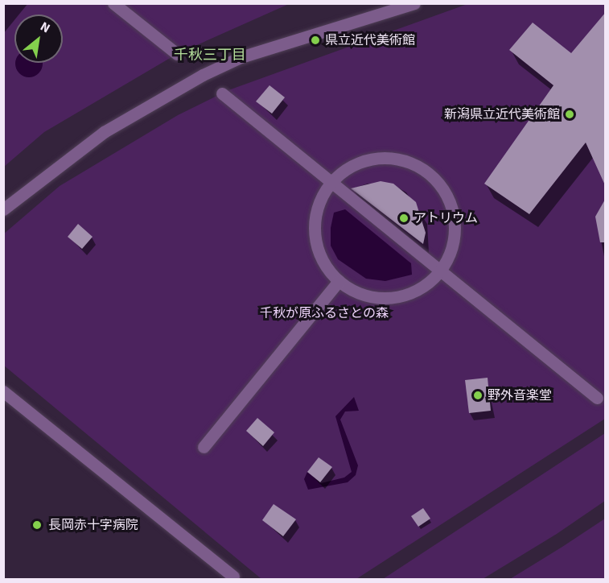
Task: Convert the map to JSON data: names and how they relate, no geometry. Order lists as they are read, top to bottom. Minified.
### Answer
{"districts":["千秋三丁目"],"parks":["千秋が原ふるさとの森"],"places":["県立近代美術館","新潟県立近代美術館","アトリウム","野外音楽堂","長岡赤十字病院"],"north":"top right"}
